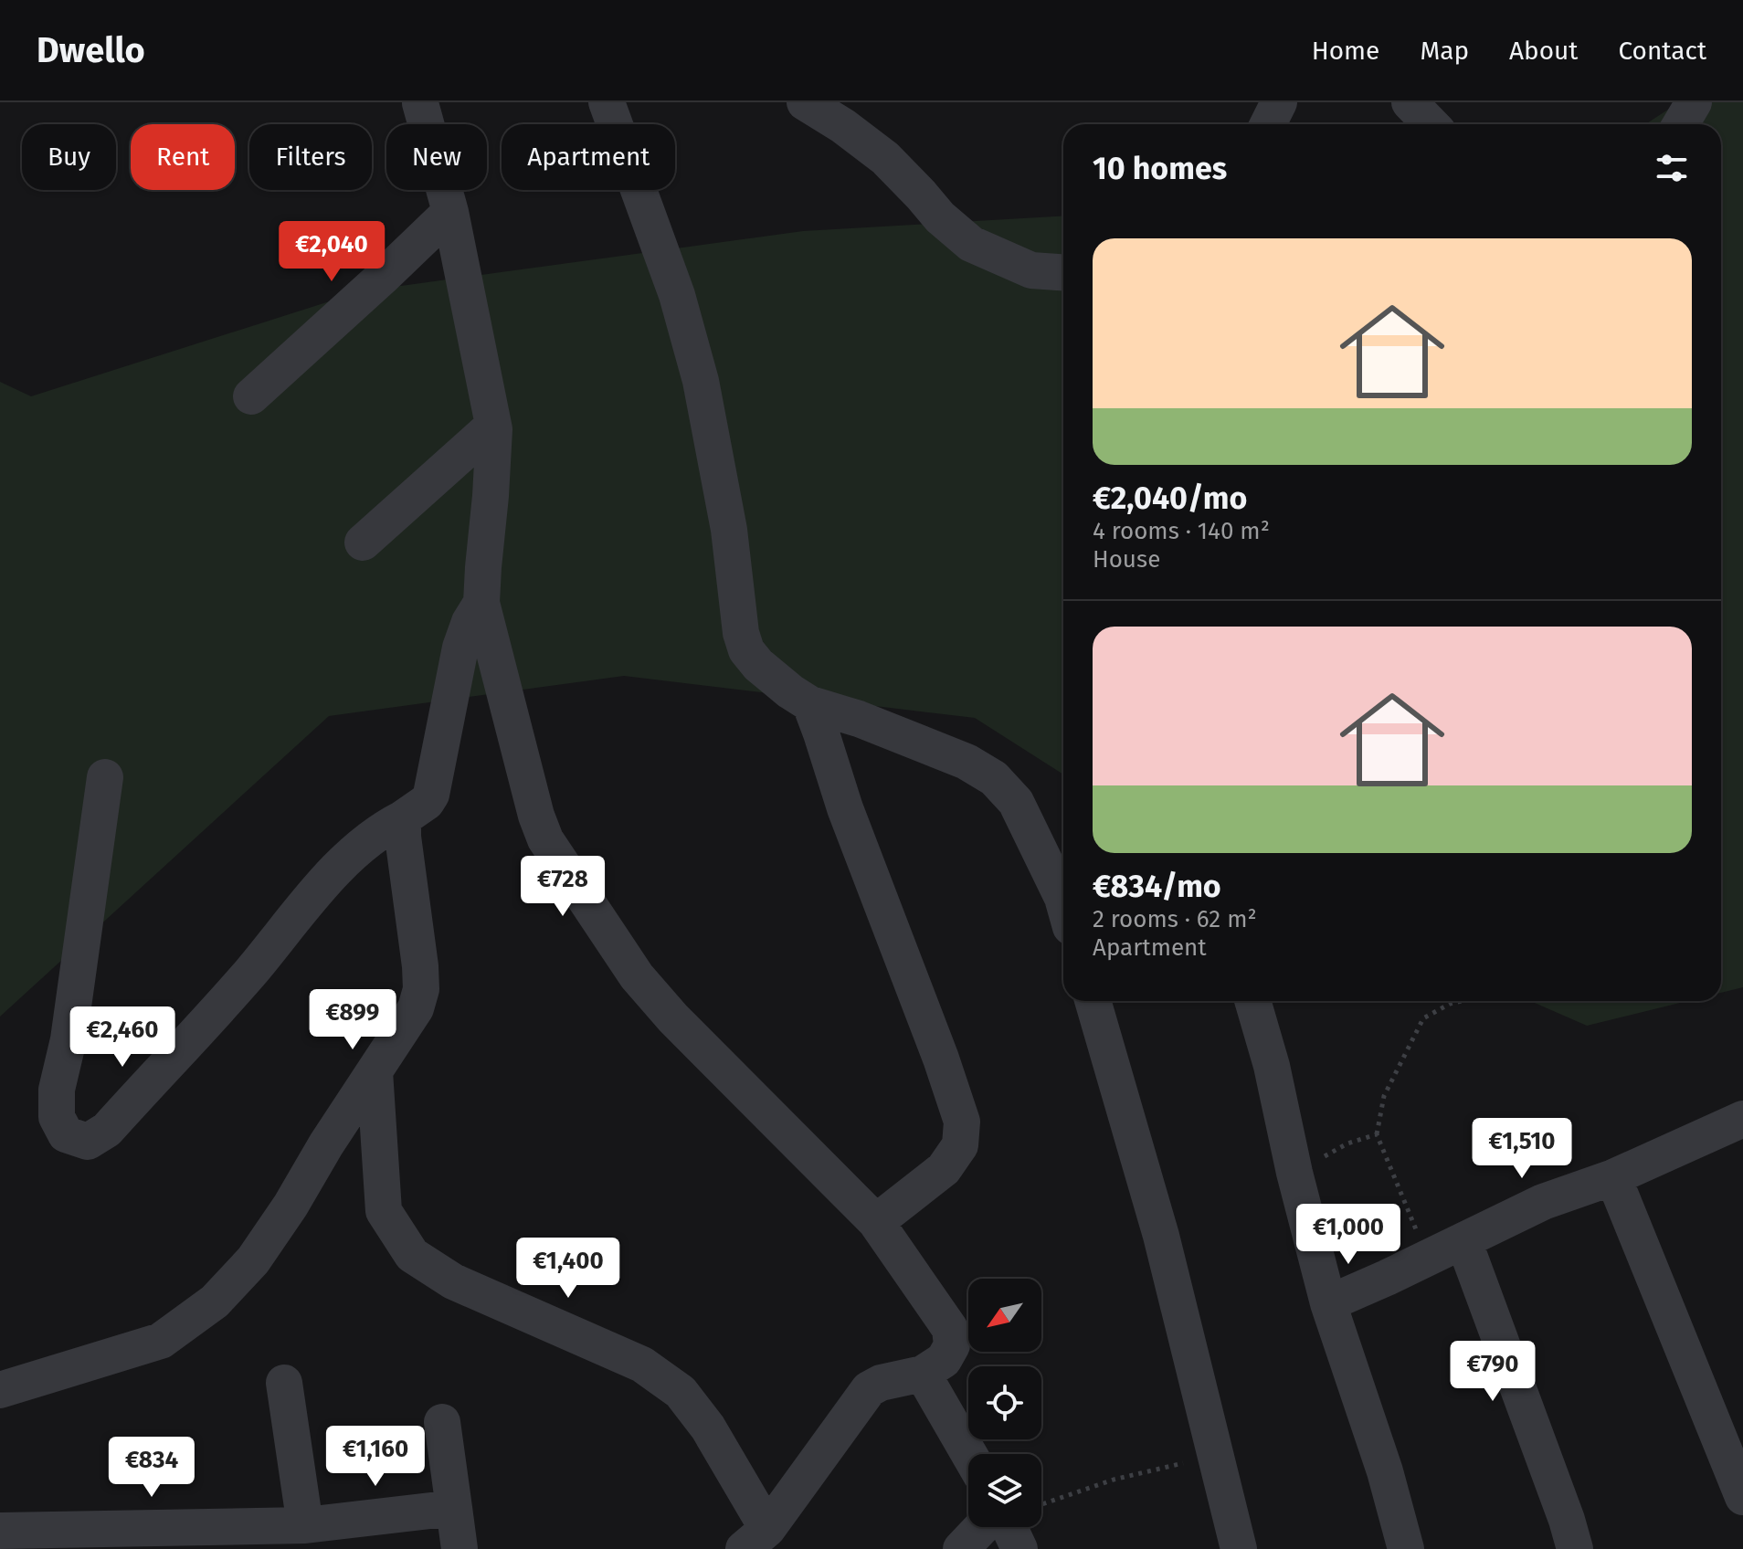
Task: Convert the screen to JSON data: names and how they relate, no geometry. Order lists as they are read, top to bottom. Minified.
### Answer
{"north":"bottom left","page":{"header":"Dwello","nav":["Home","Map","About","Contact"],"chip":["Buy","Rent","Filters","New","Apartment"],"heading":"10 homes","list":[{"name":"€2,040/mo","note":"4 rooms · 140 m² · House"},{"name":"€834/mo","note":"2 rooms · 62 m² · Apartment"}],"price":["€2,040","€728","€899","€2,460","€1,510","€1,000","€1,400","€790","€1,160","€834"]}}
